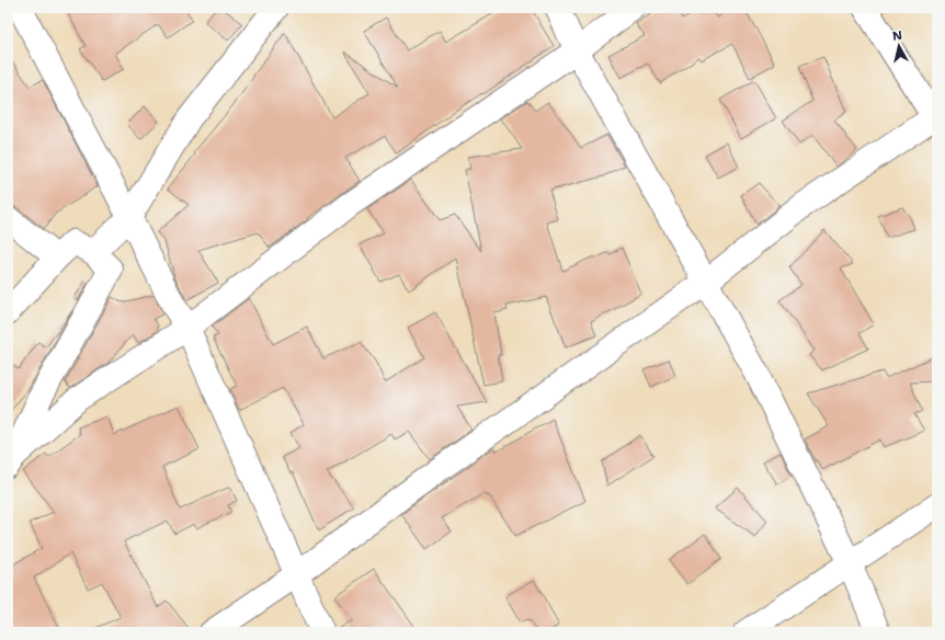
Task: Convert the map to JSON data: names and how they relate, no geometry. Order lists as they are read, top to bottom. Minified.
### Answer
{"north":"top"}
